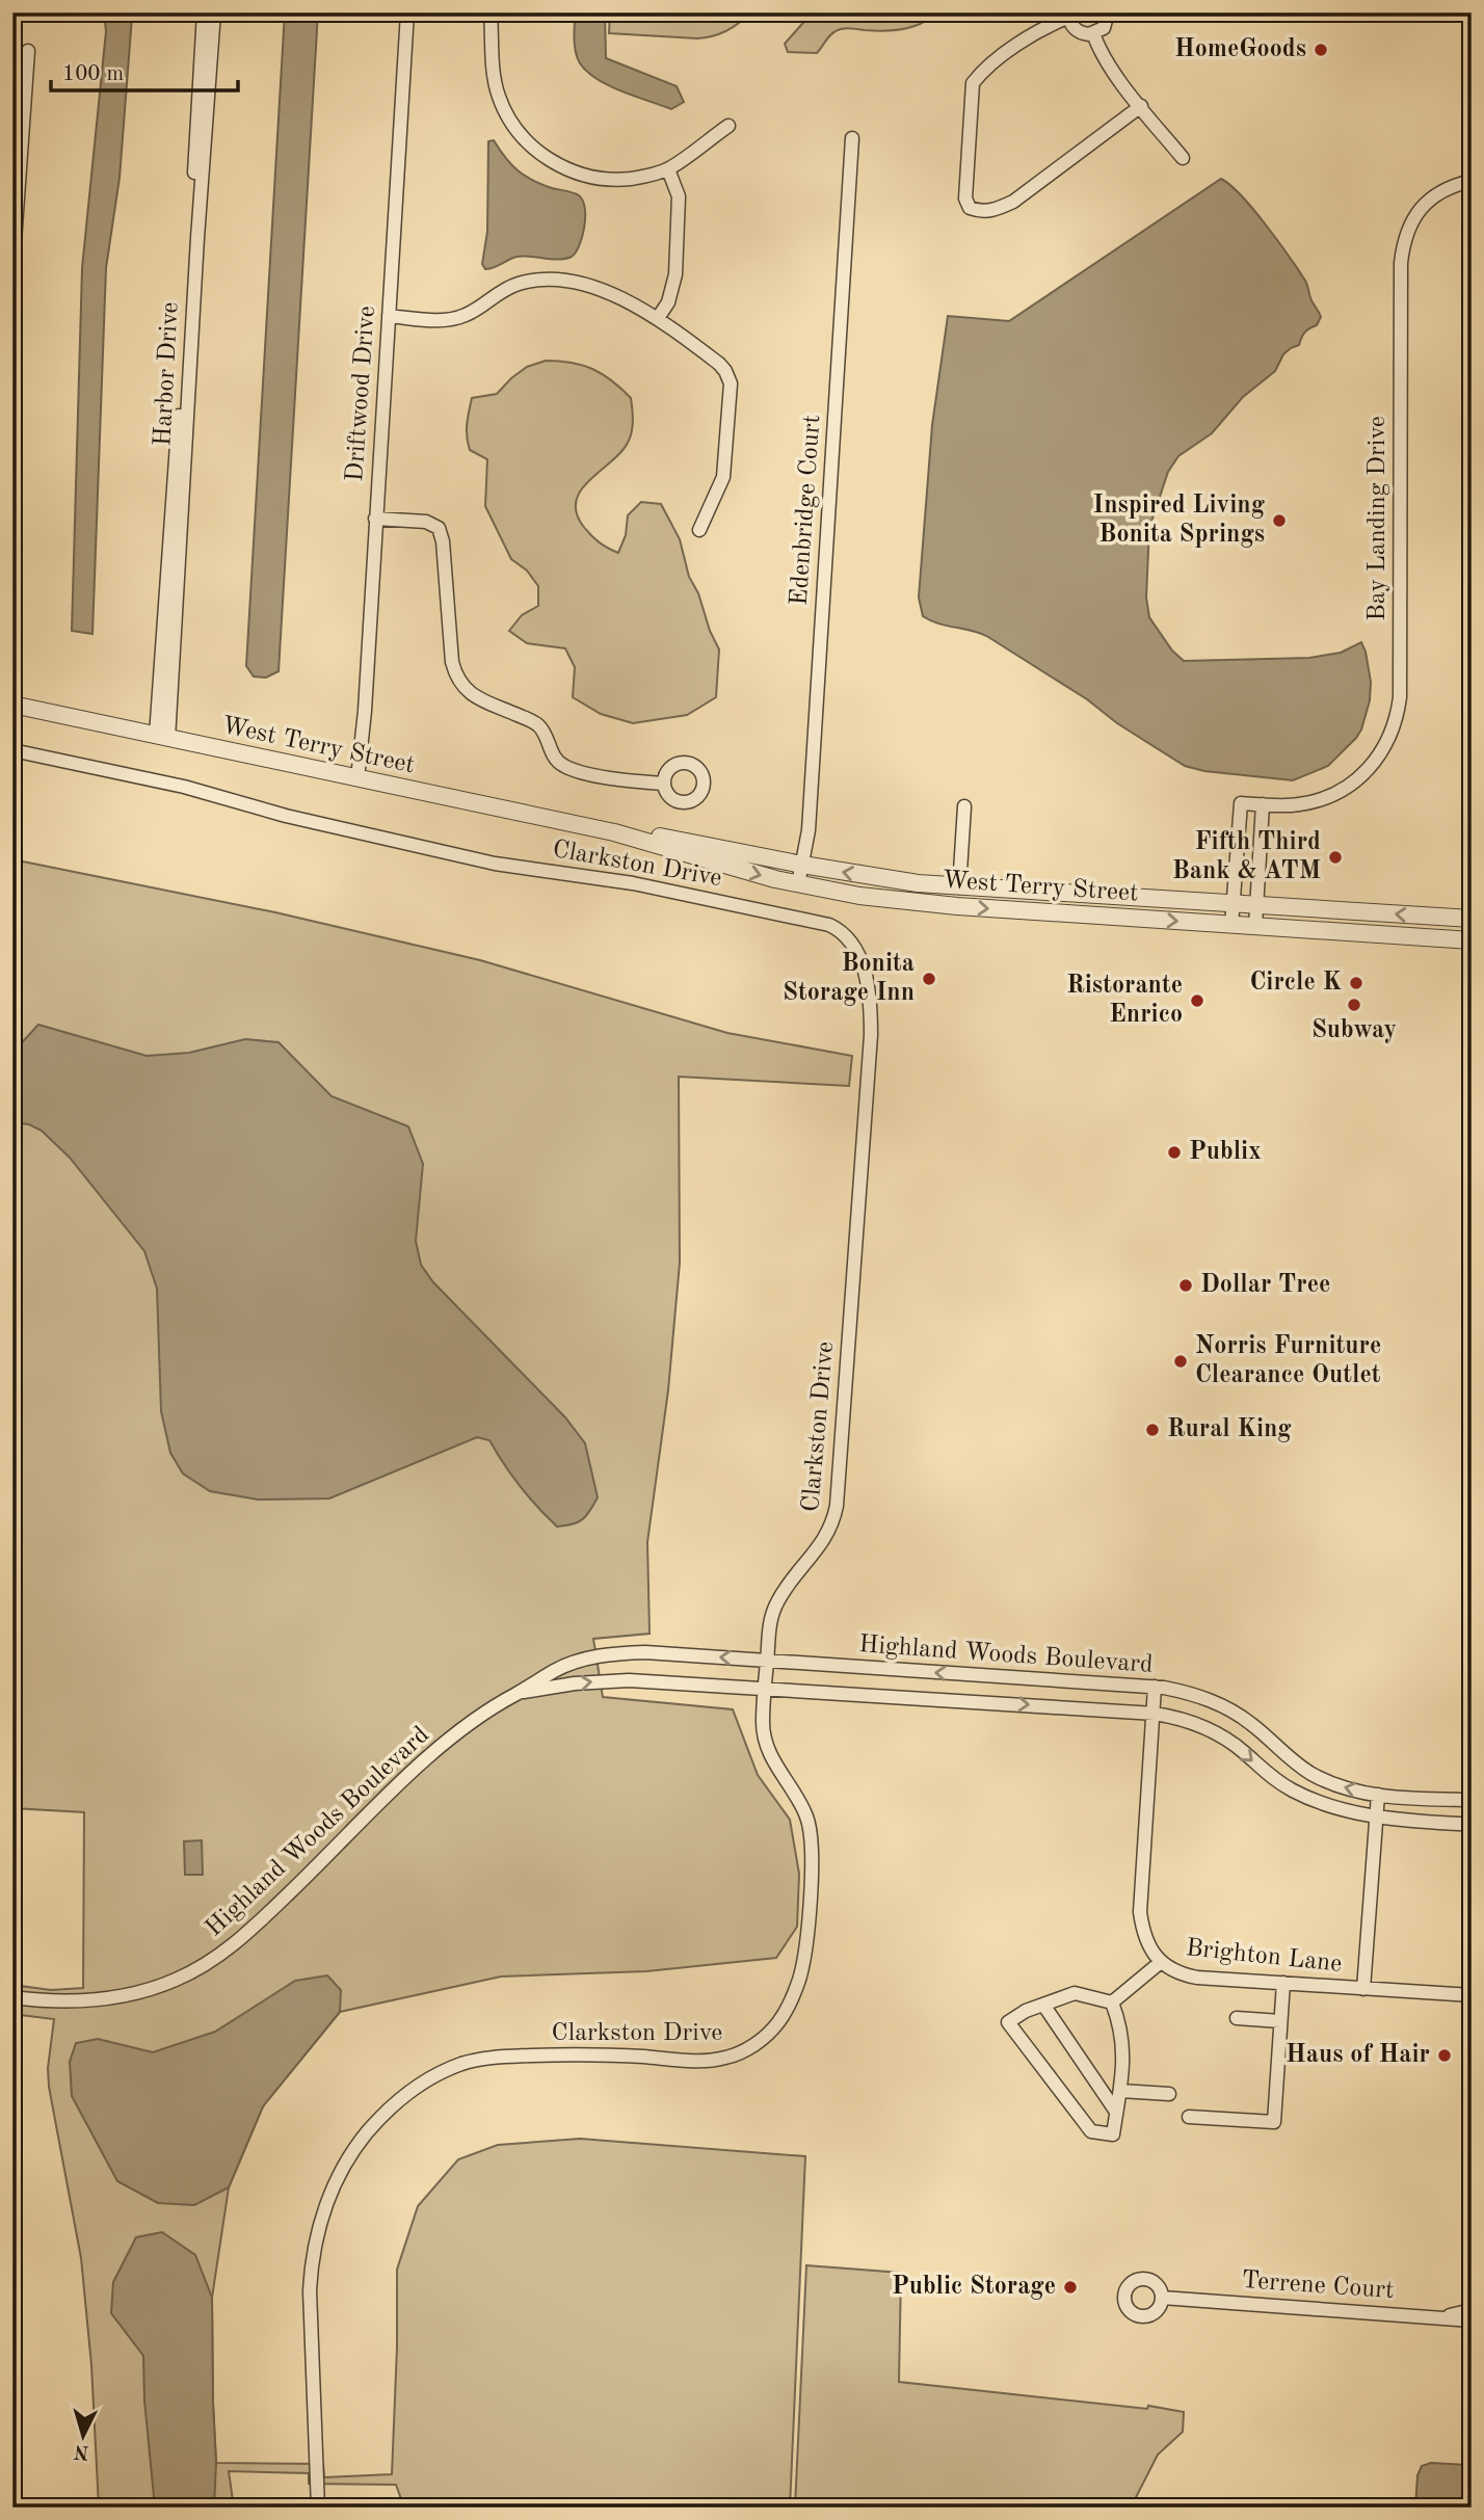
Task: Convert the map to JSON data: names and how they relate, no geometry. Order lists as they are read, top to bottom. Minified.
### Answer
{"streets":{"street":["Harbor Drive","Driftwood Drive","Edenbridge Court","Bay Landing Drive","West Terry Street","Clarkston Drive","Highland Woods Boulevard","Brighton Lane","Terrene Court"]},"crossings":[["Harbor Drive","West Terry Street"],["Driftwood Drive","West Terry Street"],["Edenbridge Court","West Terry Street"],["Bay Landing Drive","West Terry Street"],["Clarkston Drive","Highland Woods Boulevard"],["Highland Woods Boulevard","Brighton Lane"]],"places":["HomeGoods","Inspired Living Bonita Springs","Fifth Third Bank & ATM","Bonita Storage Inn","Circle K","Ristorante Enrico","Subway","Publix","Dollar Tree","Norris Furniture Clearance Outlet","Rural King","Haus of Hair","Public Storage"],"scale_bar":"100 m","north":"bottom"}
